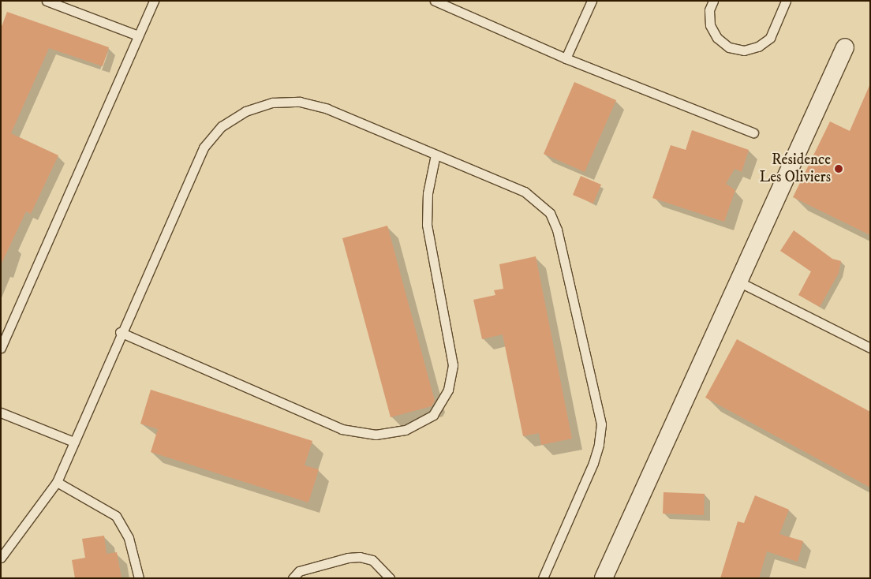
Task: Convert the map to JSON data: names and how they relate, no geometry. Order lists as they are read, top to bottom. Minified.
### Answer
{"places":["Résidence Les Oliviers"]}
